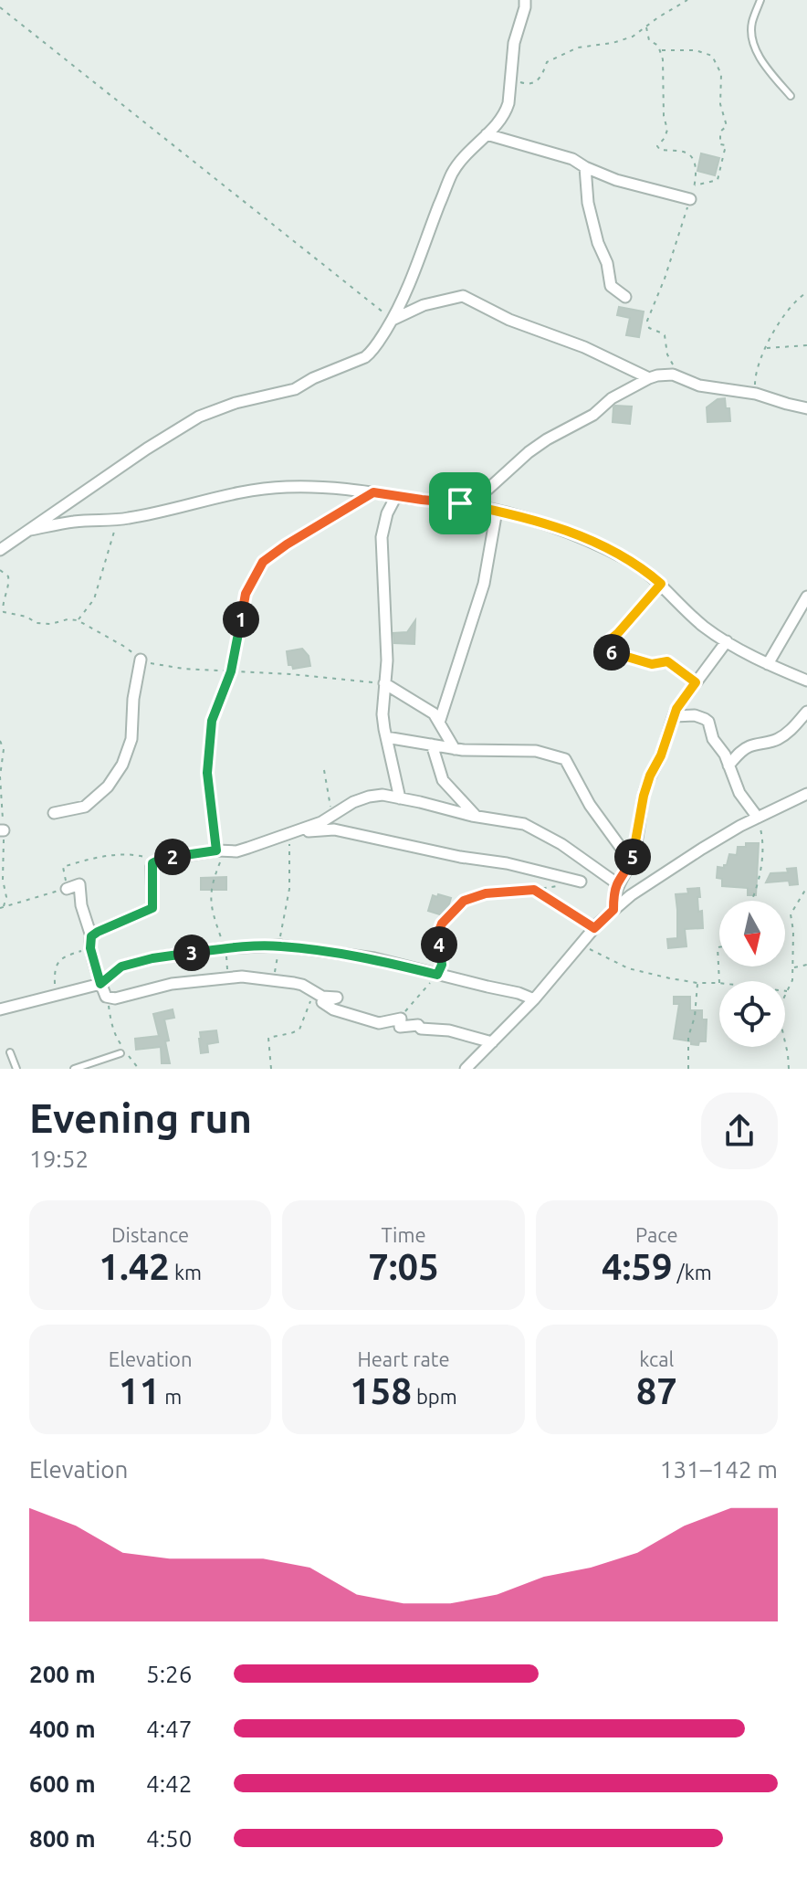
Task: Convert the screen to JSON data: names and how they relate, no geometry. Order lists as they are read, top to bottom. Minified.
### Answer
{"north":"bottom","page":{"pins":["1","6","2","5","4","3"],"heading":["Evening run","19:52"],"stats":[["Distance","1.42 km"],["Time","7:05"],["Pace","4:59 /km"],["Elevation","11 m"],["Heart rate","158 bpm"],["kcal","87"]],"chart":["Elevation","131–142 m"],"list":[{"name":"200 m","note":"5:26"},{"name":"400 m","note":"4:47"},{"name":"600 m","note":"4:42"},{"name":"800 m","note":"4:50"}]}}
